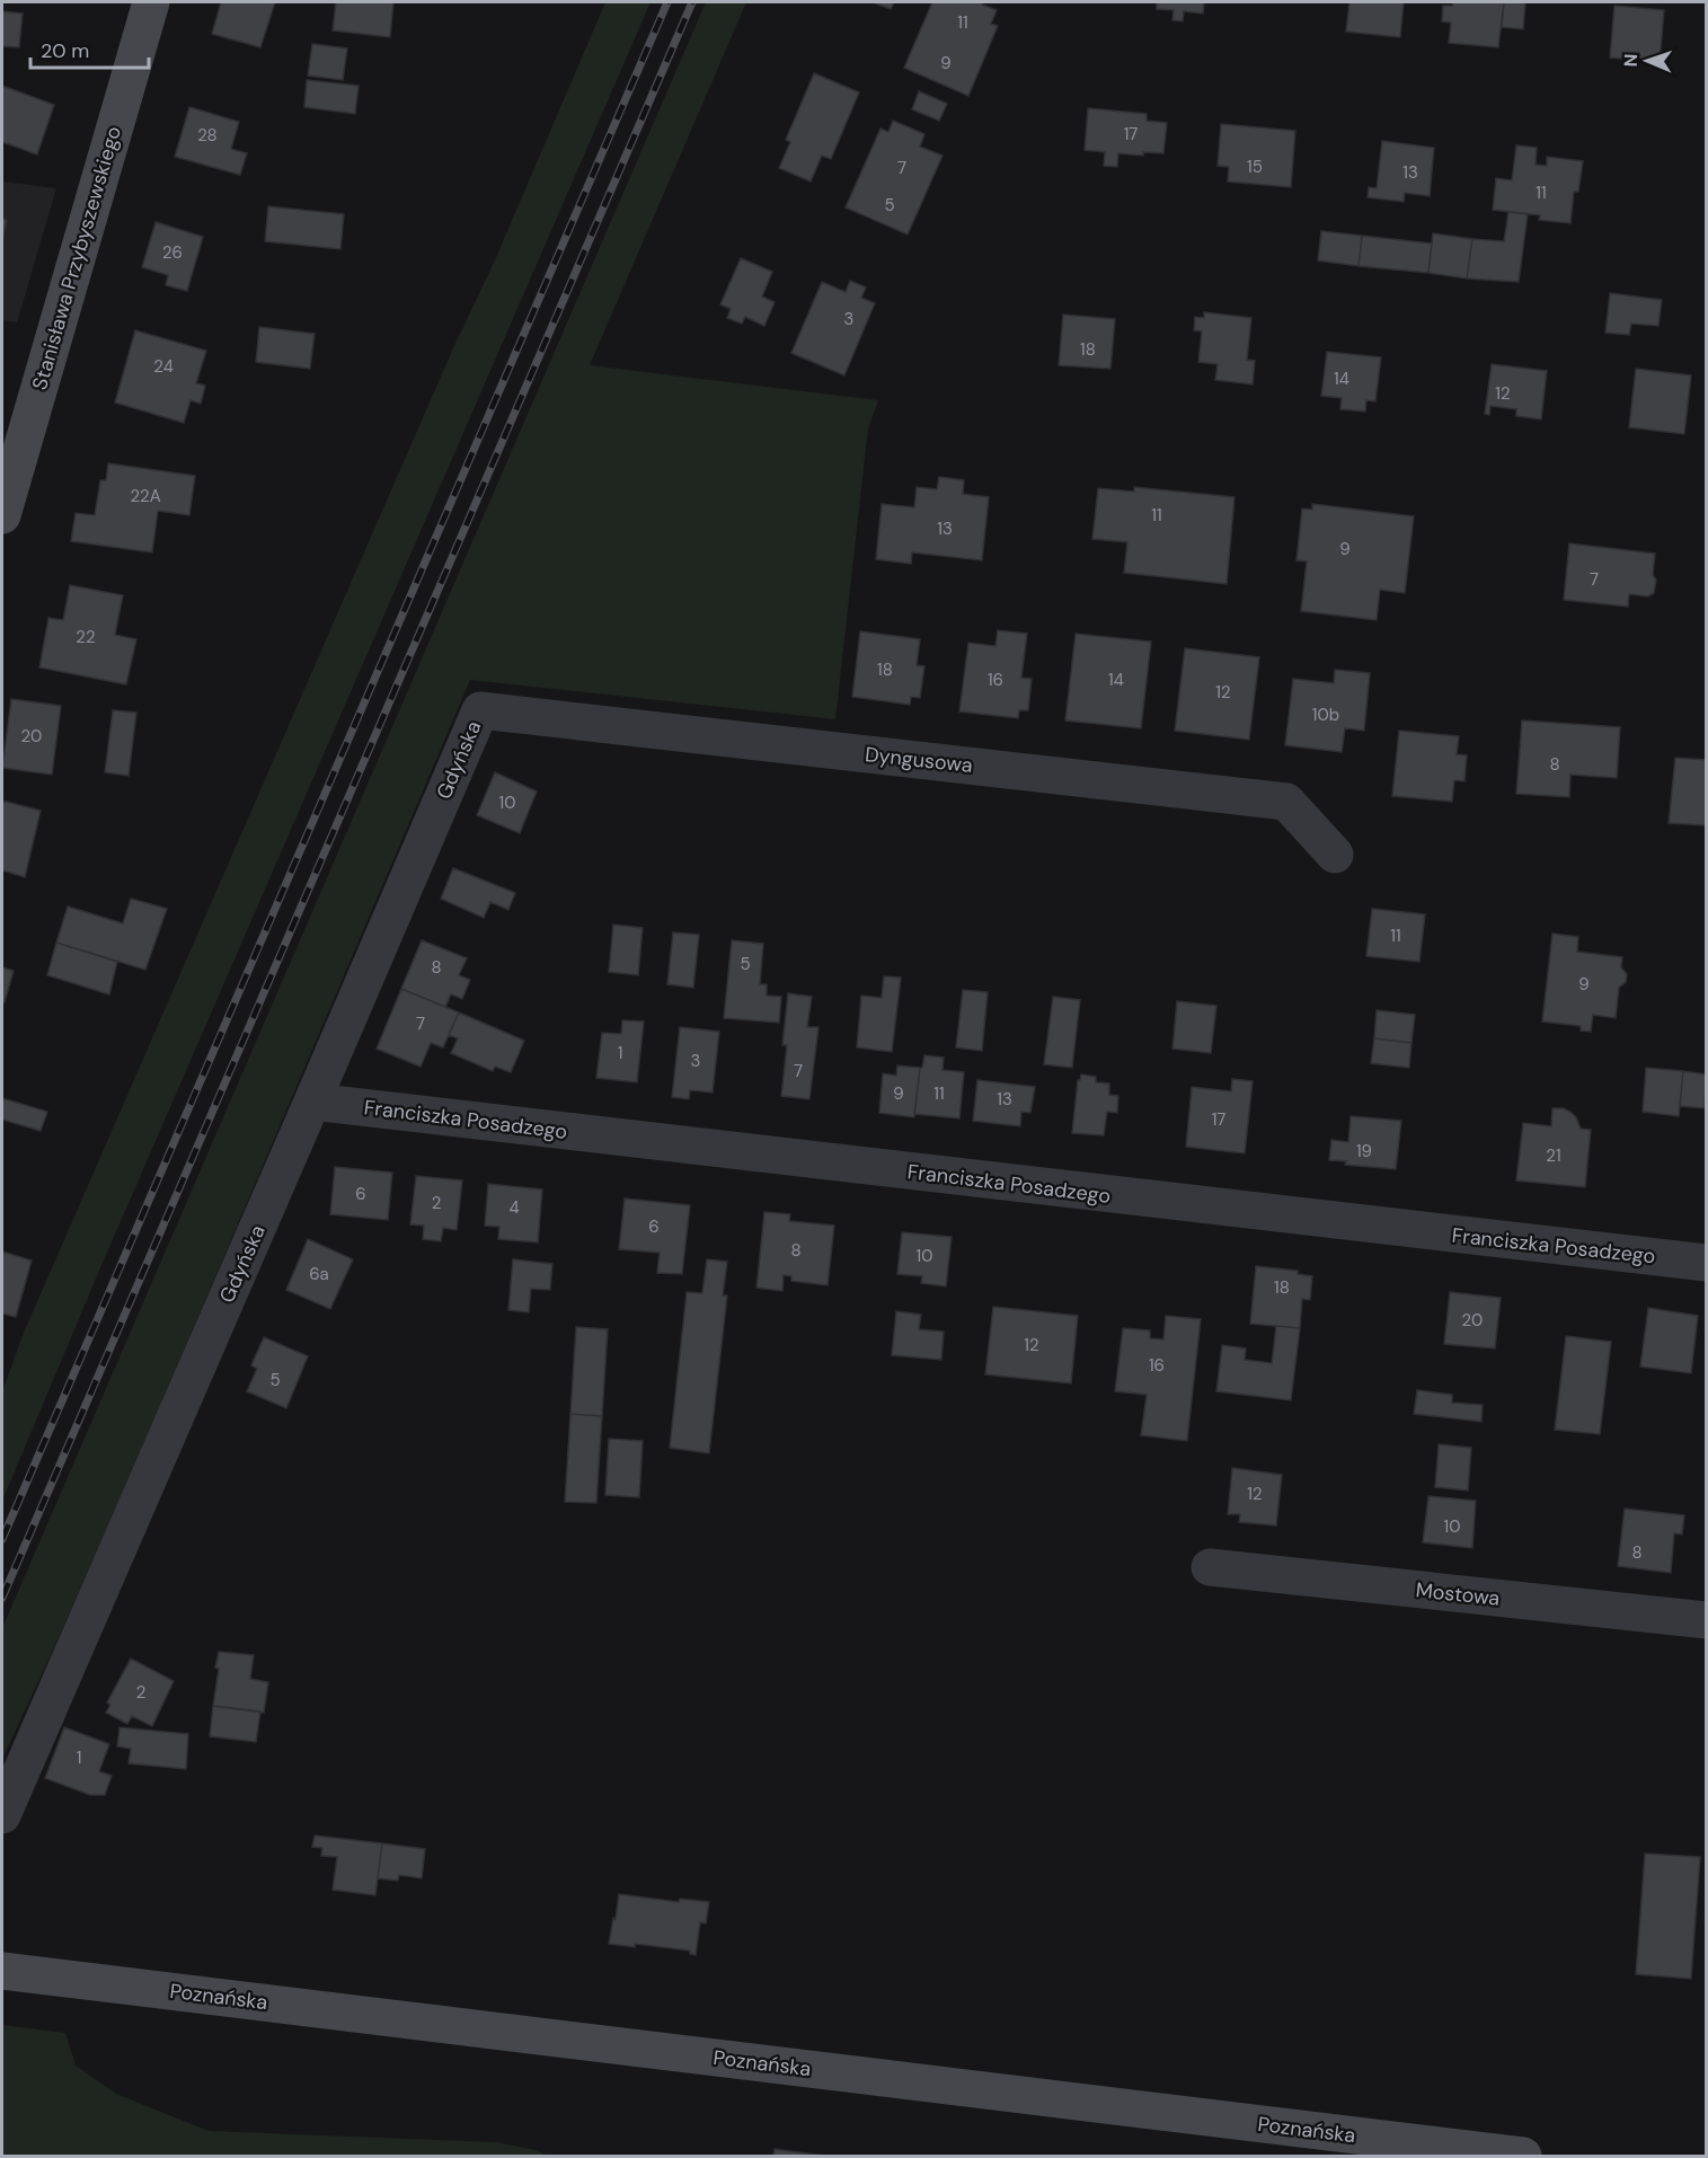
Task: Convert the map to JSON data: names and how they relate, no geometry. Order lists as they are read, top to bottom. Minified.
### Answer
{"streets":{"main road":["Stanisława Przybyszewskiego","Poznańska"],"street":["Gdyńska","Dyngusowa","Franciszka Posadzego","Mostowa"]},"crossings":[["Gdyńska","Dyngusowa"],["Gdyńska","Franciszka Posadzego"]],"house_numbers":["11","9","17","28","15","7","13","11","5","26","3","18","24","14","12","22A","11","13","9","7","22","18","16","14","12","10b","20","8","10","11","5","8","9","7","1","3","7","9","11","13","17","19","21","6","2","4","6","8","10","6a","18","20","12","16","5","12","10","8","2","1"],"scale_bar":"20 m","north":"left"}
